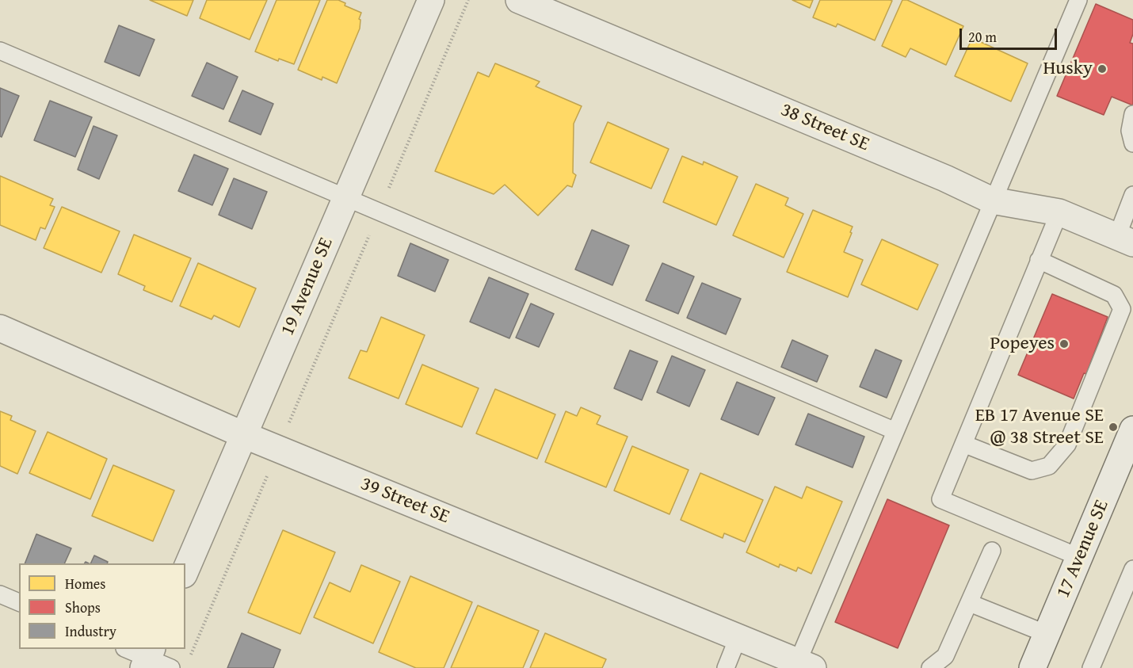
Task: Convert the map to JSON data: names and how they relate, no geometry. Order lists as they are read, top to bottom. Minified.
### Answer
{"streets":{"street":["38 Street SE","19 Avenue SE","39 Street SE","17 Avenue SE"]},"crossings":[["19 Avenue SE","39 Street SE"]],"places":["Husky","Popeyes","EB 17 Avenue SE @ 38 Street SE"],"legend":["Homes","Shops","Industry"],"scale_bar":"20 m"}
